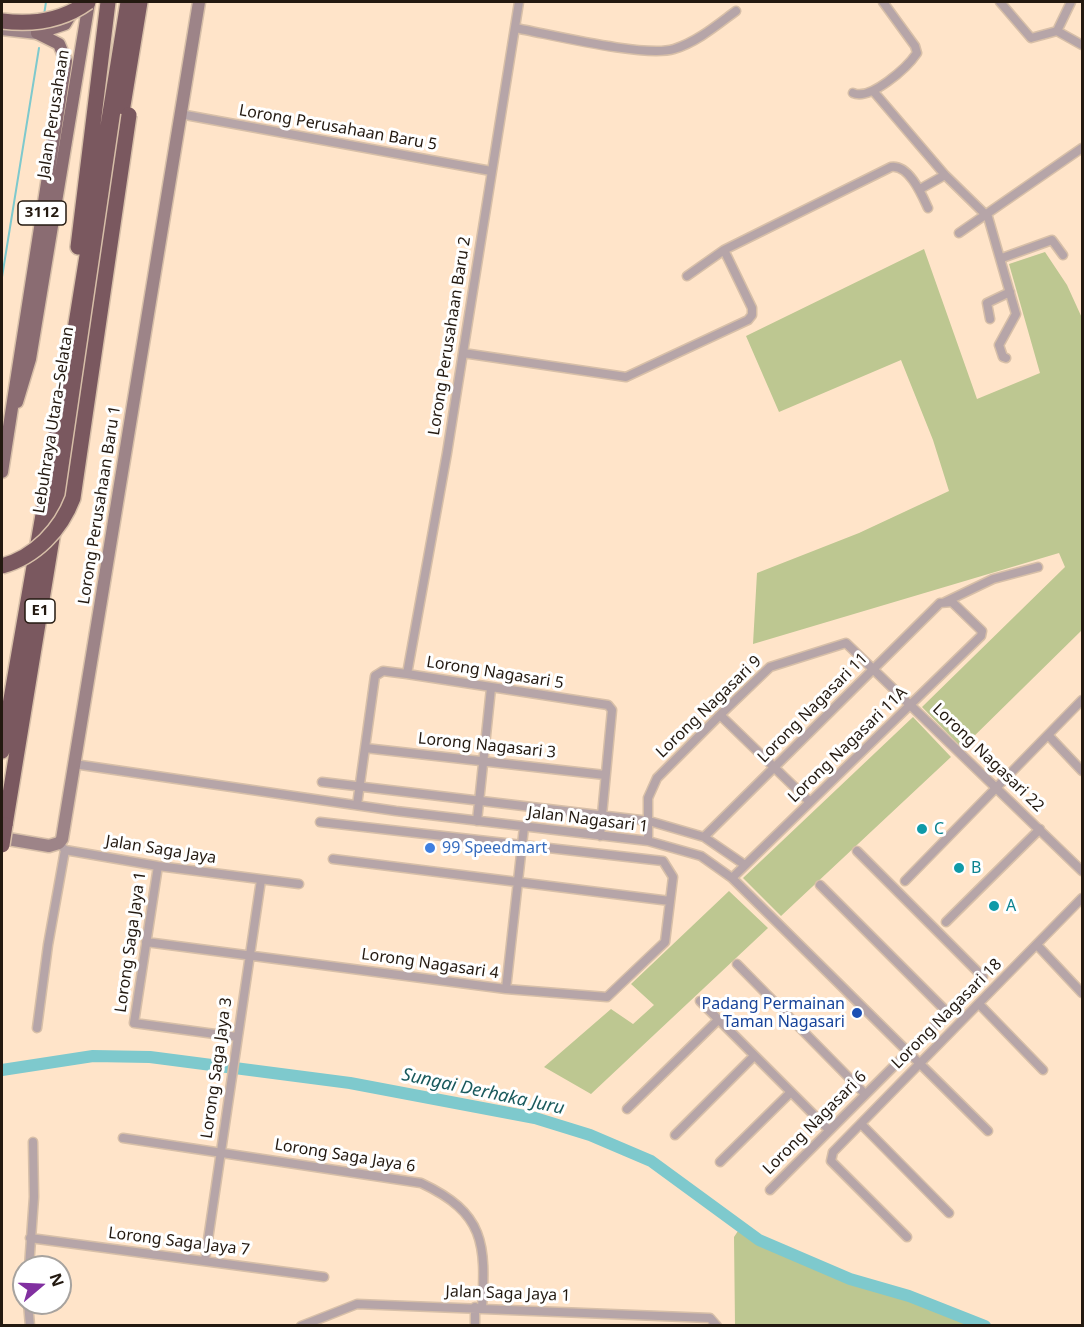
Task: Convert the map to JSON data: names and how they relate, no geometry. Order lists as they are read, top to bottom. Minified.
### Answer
{"streets":{"highway":["Lebuhraya Utara–Selatan","E1"],"main road":["Jalan Perusahaan","3112"],"street":["Lorong Perusahaan Baru 5","Lorong Perusahaan Baru 2","Lorong Perusahaan Baru 1","Lorong Nagasari 5","Lorong Nagasari 9","Lorong Nagasari 11","Lorong Nagasari 11A","Lorong Nagasari 3","Lorong Nagasari 22","Jalan Nagasari 1","Jalan Saga Jaya","Lorong Saga Jaya 1","Lorong Nagasari 4","Lorong Nagasari 18","Lorong Saga Jaya 3","Lorong Nagasari 6","Lorong Saga Jaya 6","Lorong Saga Jaya 7","Jalan Saga Jaya 1"]},"crossings":[["Lorong Perusahaan Baru 5","Lorong Perusahaan Baru 2"],["Lorong Perusahaan Baru 5","Lorong Perusahaan Baru 1"],["Lorong Perusahaan Baru 2","Lorong Nagasari 5"],["Lorong Perusahaan Baru 1","Jalan Nagasari 1"],["Lorong Perusahaan Baru 1","Jalan Saga Jaya"],["Lorong Nagasari 5","Lorong Nagasari 3"],["Lorong Nagasari 9","Lorong Nagasari 22"],["Lorong Nagasari 9","Jalan Nagasari 1"],["Lorong Nagasari 11","Lorong Nagasari 11A"],["Lorong Nagasari 11","Lorong Nagasari 22"],["Lorong Nagasari 11","Jalan Nagasari 1"],["Lorong Nagasari 11A","Lorong Nagasari 22"],["Lorong Nagasari 11A","Jalan Nagasari 1"],["Jalan Nagasari 1","Lorong Nagasari 18"],["Jalan Nagasari 1","Lorong Nagasari 6"],["Jalan Saga Jaya","Lorong Saga Jaya 1"],["Jalan Saga Jaya","Lorong Saga Jaya 3"],["Lorong Saga Jaya 1","Lorong Nagasari 4"],["Lorong Saga Jaya 1","Lorong Saga Jaya 3"],["Lorong Nagasari 4","Lorong Saga Jaya 3"],["Lorong Saga Jaya 3","Lorong Saga Jaya 6"],["Lorong Saga Jaya 3","Lorong Saga Jaya 7"],["Lorong Saga Jaya 6","Jalan Saga Jaya 1"]],"water":["Sungai Derhaka Juru"],"places":["C","99 Speedmart","B","A","Padang Permainan Taman Nagasari"],"north":"right"}
